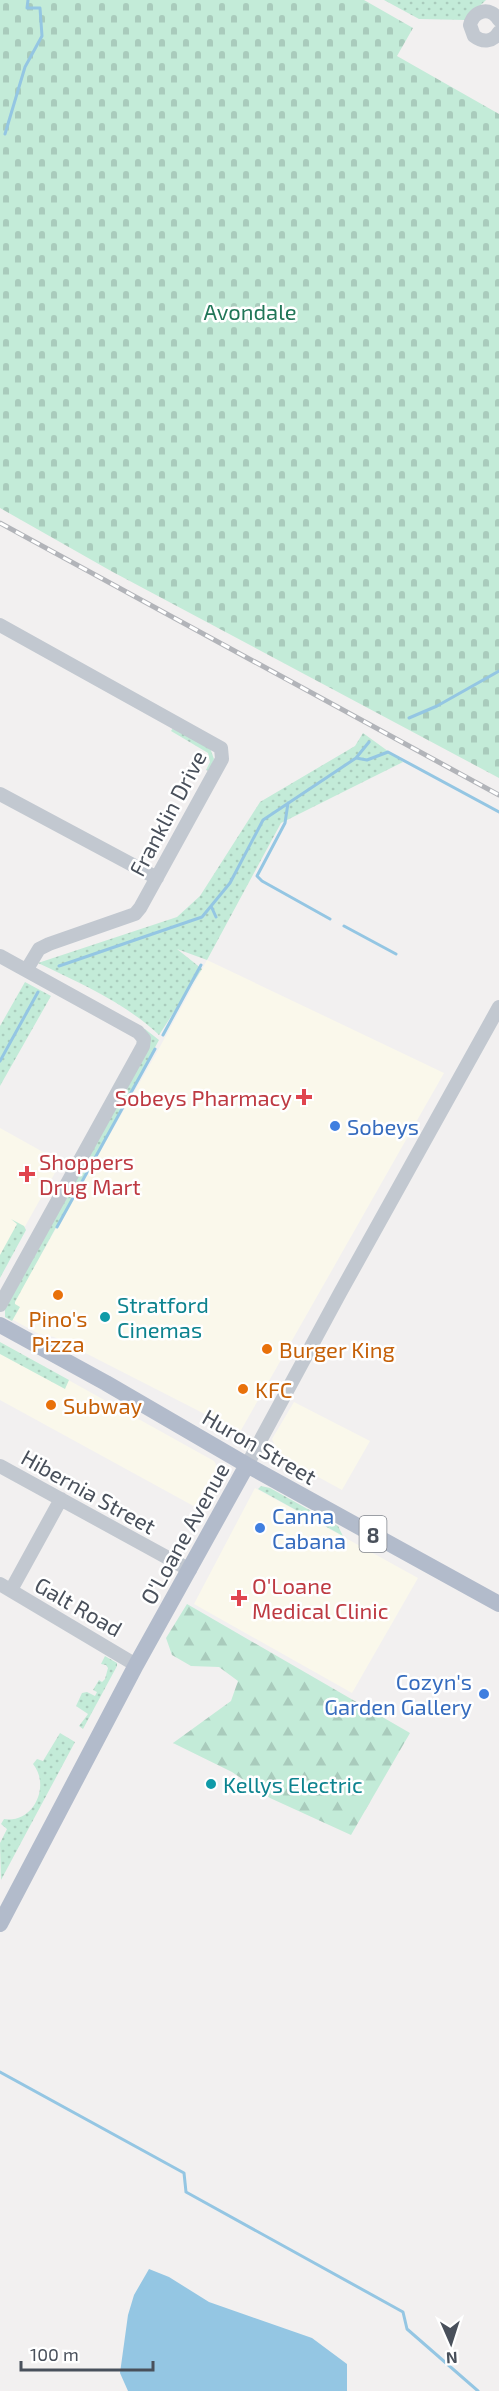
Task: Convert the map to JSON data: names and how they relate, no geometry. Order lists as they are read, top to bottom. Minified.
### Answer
{"streets":{"main road":["Huron Street","O'Loane Avenue","8"],"street":["Franklin Drive","Hibernia Street","Galt Road"]},"crossings":[["Huron Street","O'Loane Avenue"],["Hibernia Street","O'Loane Avenue"],["O'Loane Avenue","Galt Road"]],"parks":["Avondale"],"places":{"health":["Sobeys Pharmacy","Shoppers Drug Mart","O'Loane Medical Clinic"],"other":["Sobeys","Pino's Pizza","Stratford Cinemas","Burger King","KFC","Subway","Canna Cabana","Cozyn's Garden Gallery","Kellys Electric"]},"scale_bar":"100 m","north":"bottom"}
